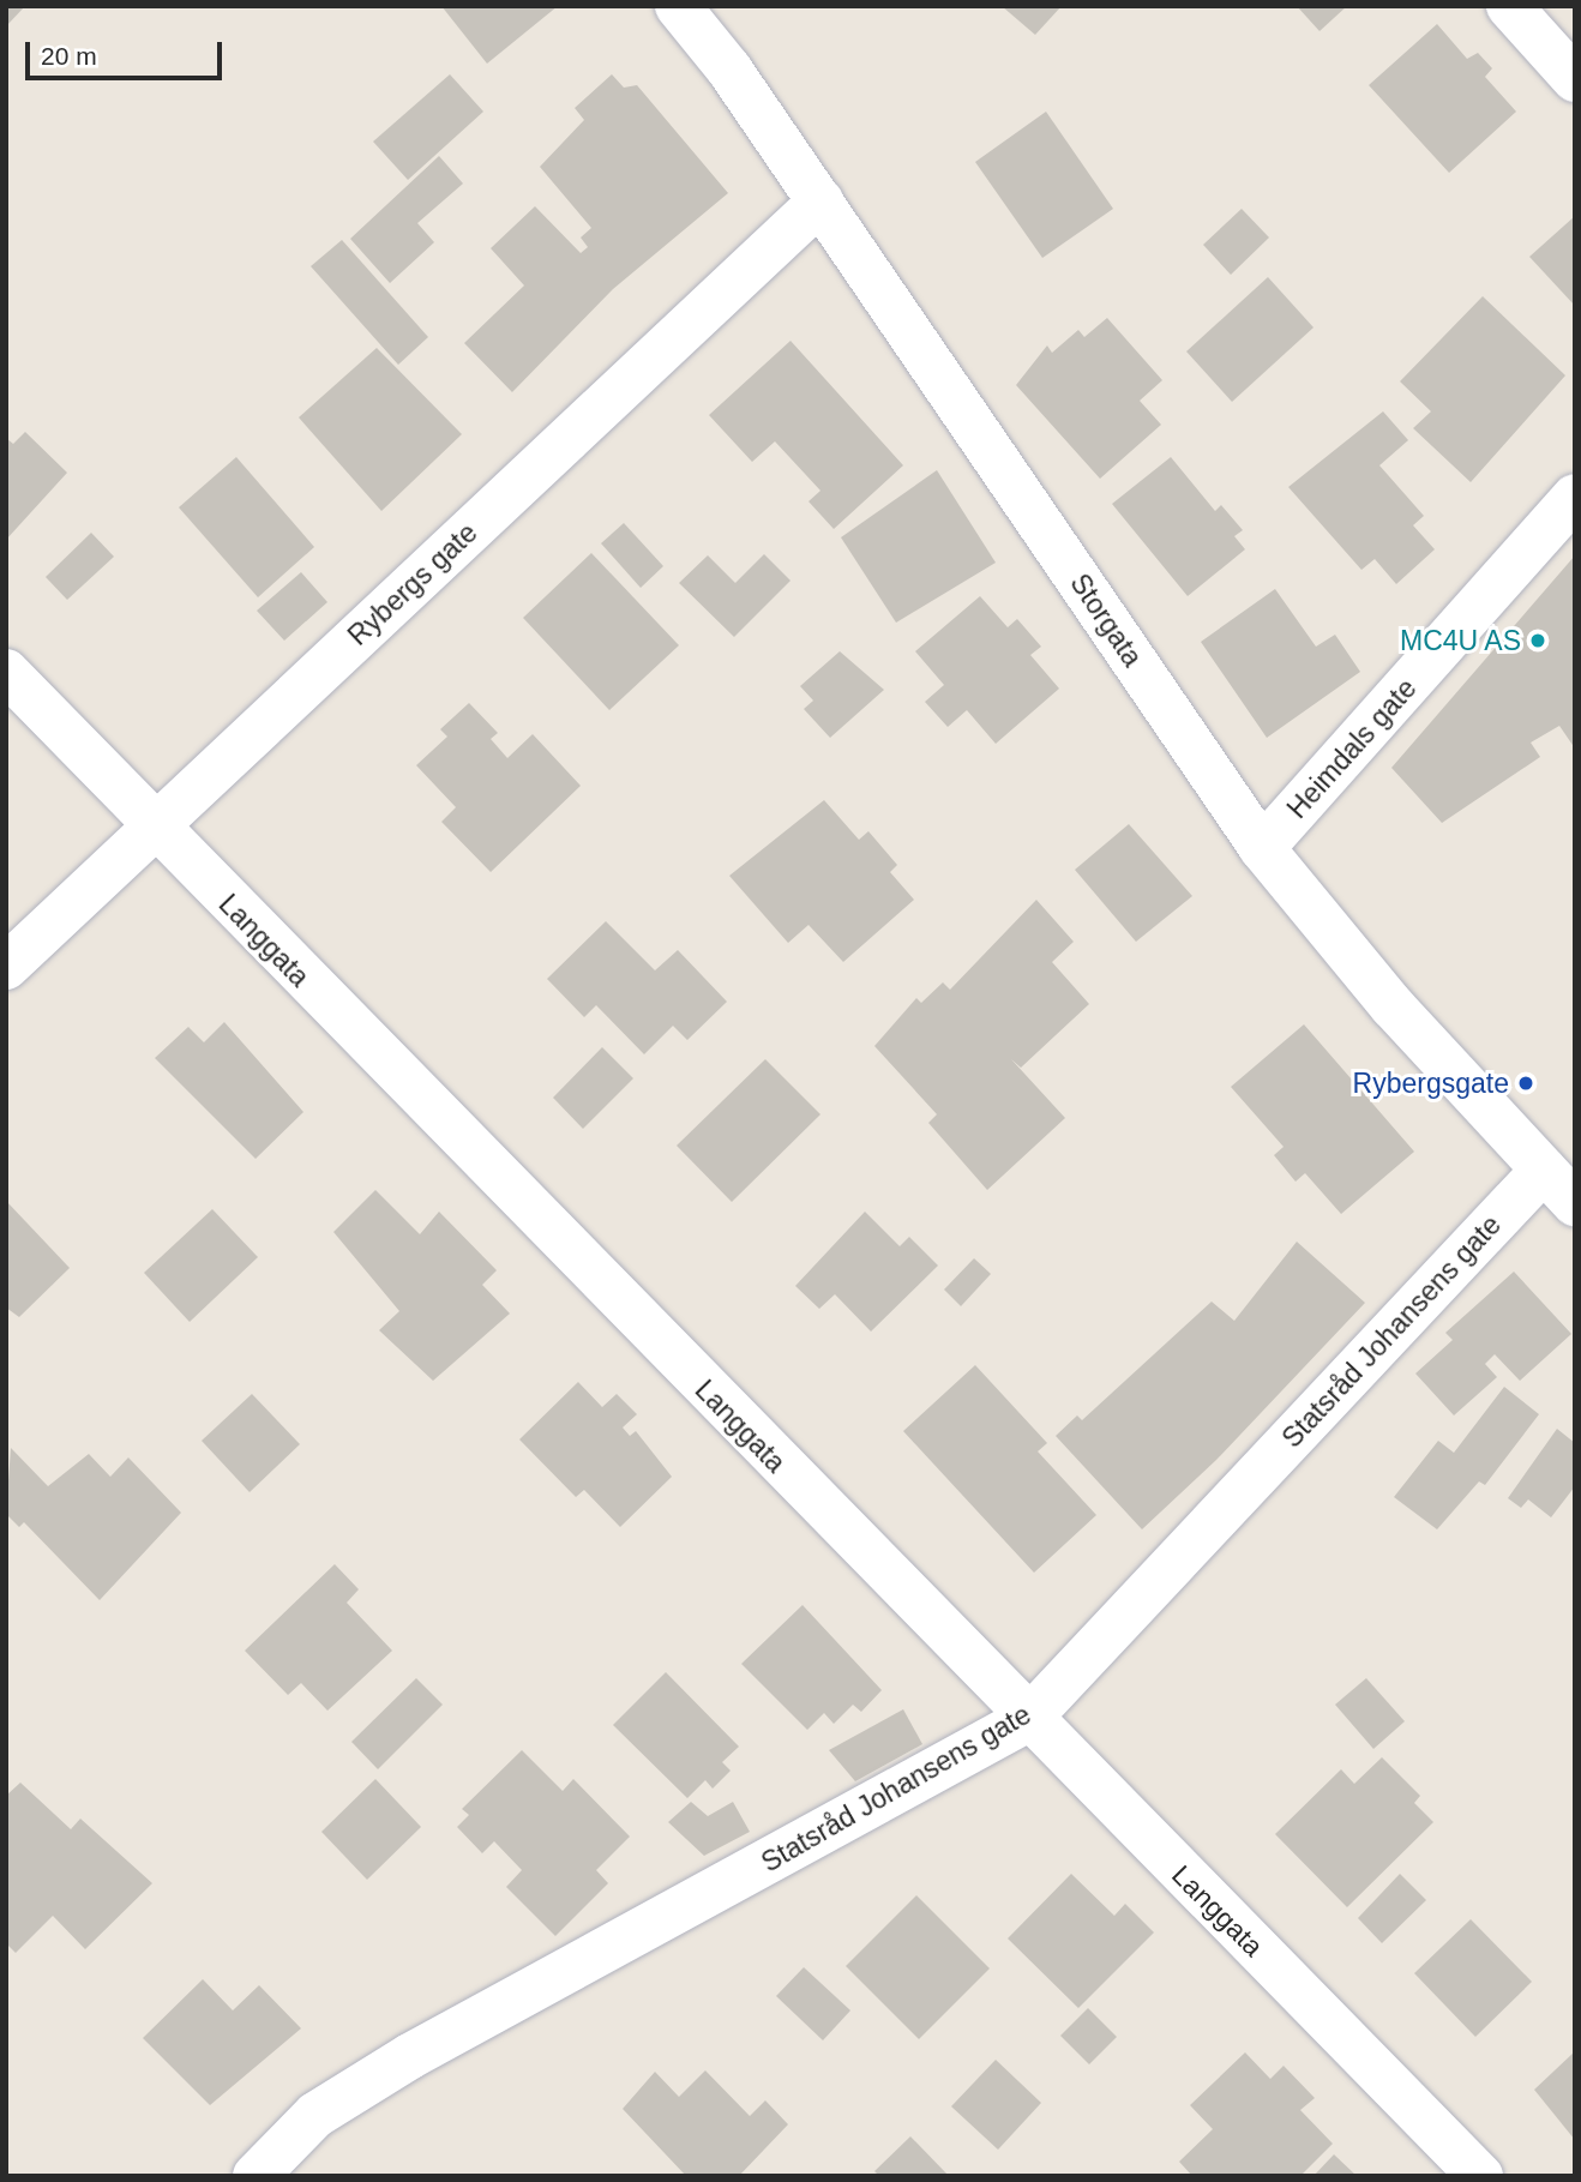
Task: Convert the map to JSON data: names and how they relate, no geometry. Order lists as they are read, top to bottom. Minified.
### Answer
{"streets":{"street":["Rybergs gate","Storgata","Heimdals gate","Langgata","Statsråd Johansens gate"]},"crossings":[["Rybergs gate","Storgata"],["Rybergs gate","Langgata"],["Storgata","Heimdals gate"],["Storgata","Statsråd Johansens gate"],["Langgata","Statsråd Johansens gate"]],"places":["MC4U AS","Rybergsgate"],"scale_bar":"20 m"}
